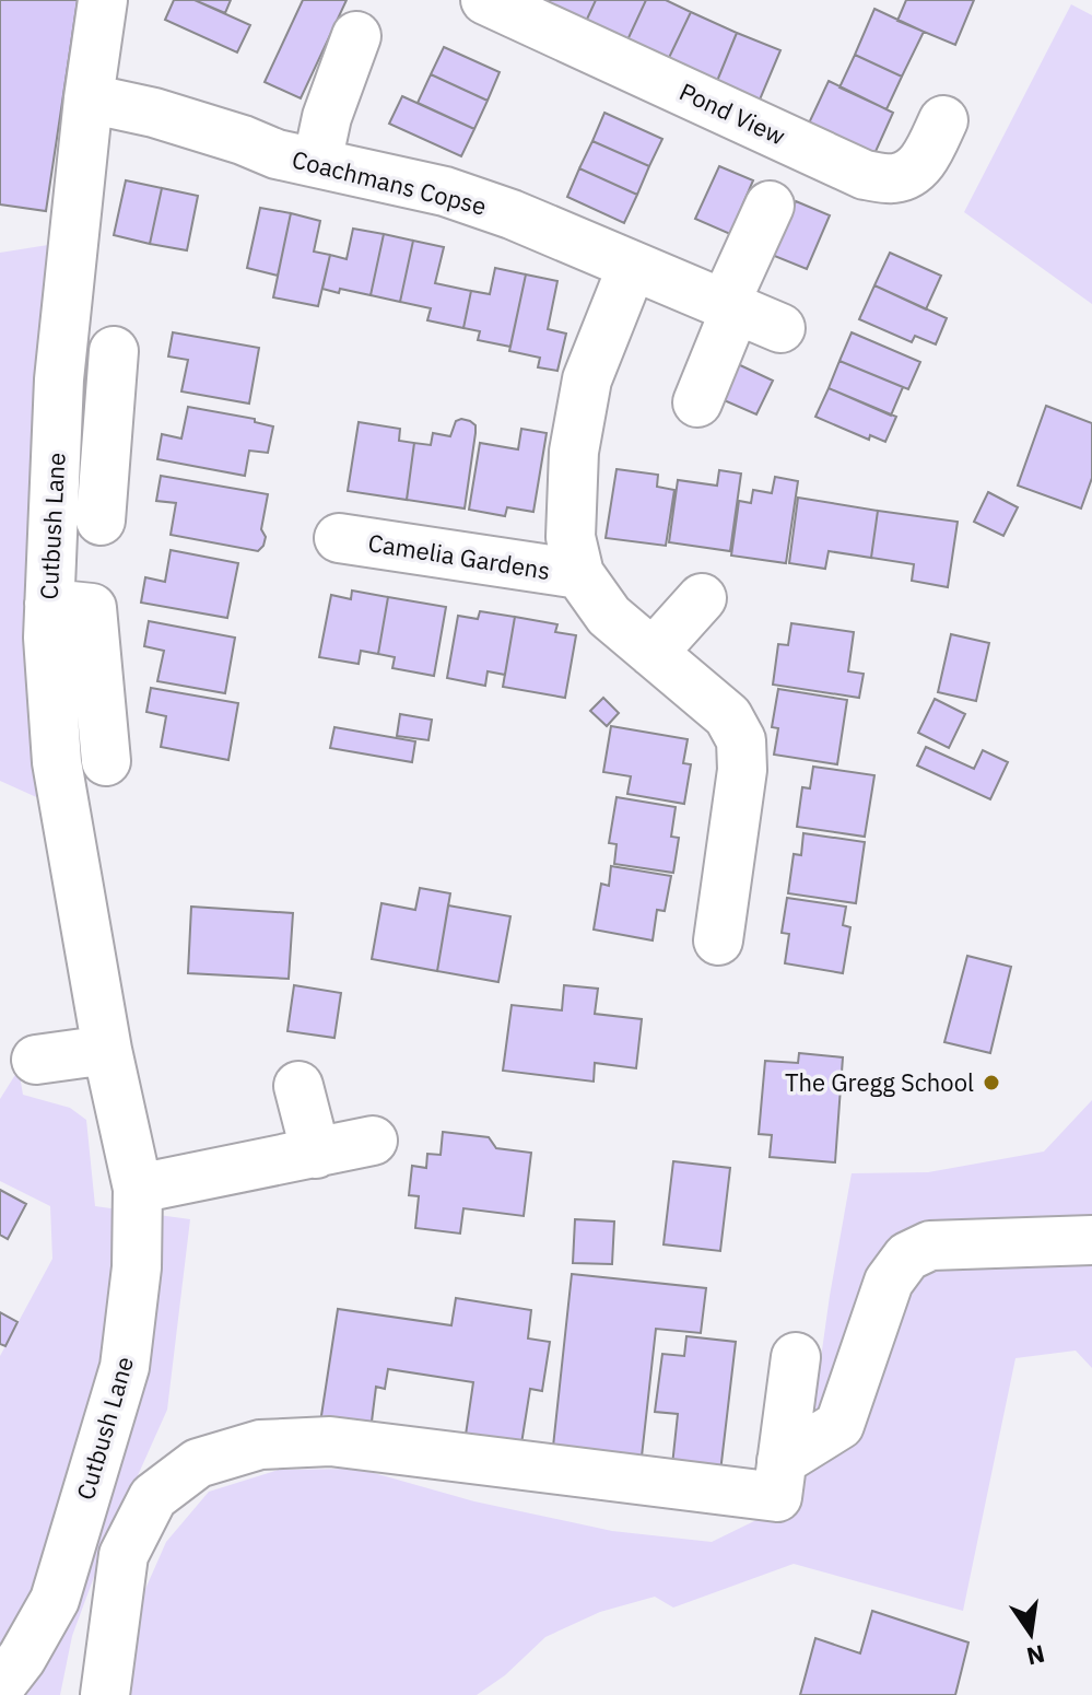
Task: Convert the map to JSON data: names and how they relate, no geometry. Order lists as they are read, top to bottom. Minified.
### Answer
{"streets":{"street":["Pond View","Coachmans Copse","Cutbush Lane","Camelia Gardens"]},"crossings":[["Coachmans Copse","Cutbush Lane"],["Coachmans Copse","Camelia Gardens"]],"places":["The Gregg School"],"north":"bottom"}
